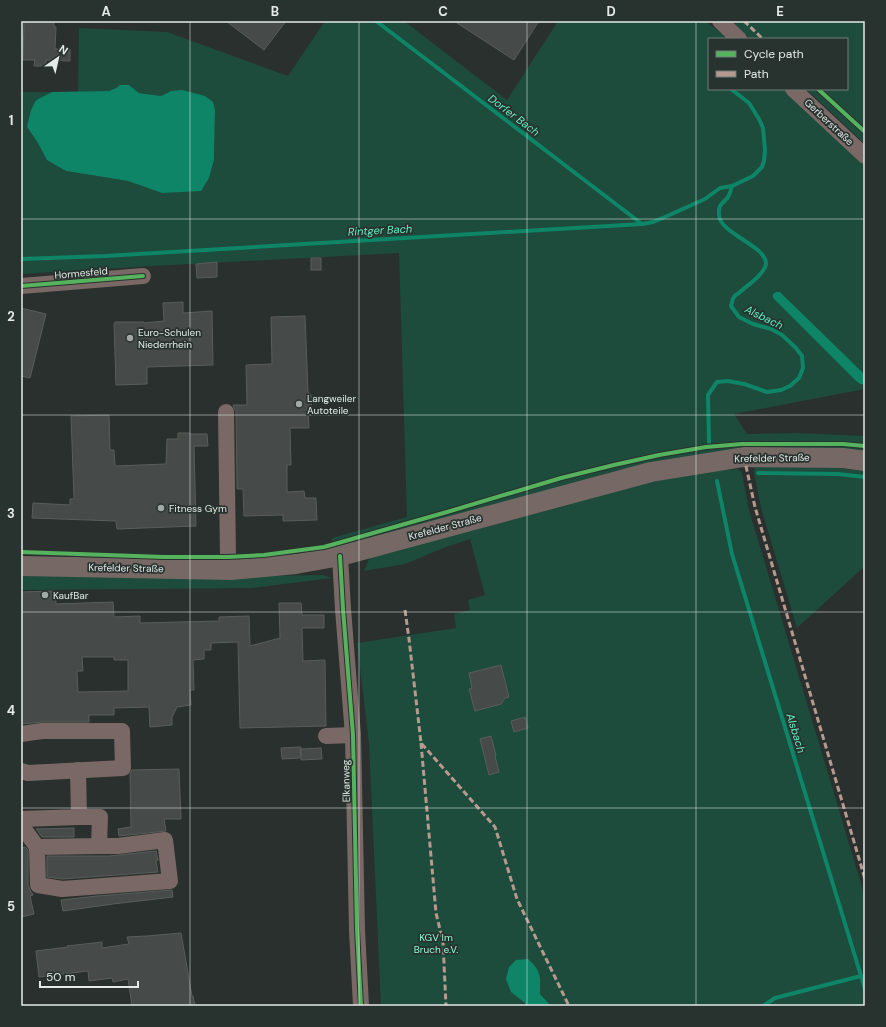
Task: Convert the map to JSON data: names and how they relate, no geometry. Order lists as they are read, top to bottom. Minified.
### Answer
{"streets":{"main road":["Krefelder Straße"],"street":["Gerberstraße","Hormesfeld","Elkanweg"]},"crossings":[["Krefelder Straße","Elkanweg"]],"water":["Dorfer Bach","Rintger Bach","Alsbach"],"parks":["KGV Im Bruch e.V."],"places":["Euro-Schulen Niederrhein","Langweiler Autoteile","Fitness Gym","KaufBar"],"legend":["Cycle path","Path"],"scale_bar":"50 m","north":"top right","grid":{"columns":["A","B","C","D","E"],"rows":["1","2","3","4","5"]}}
